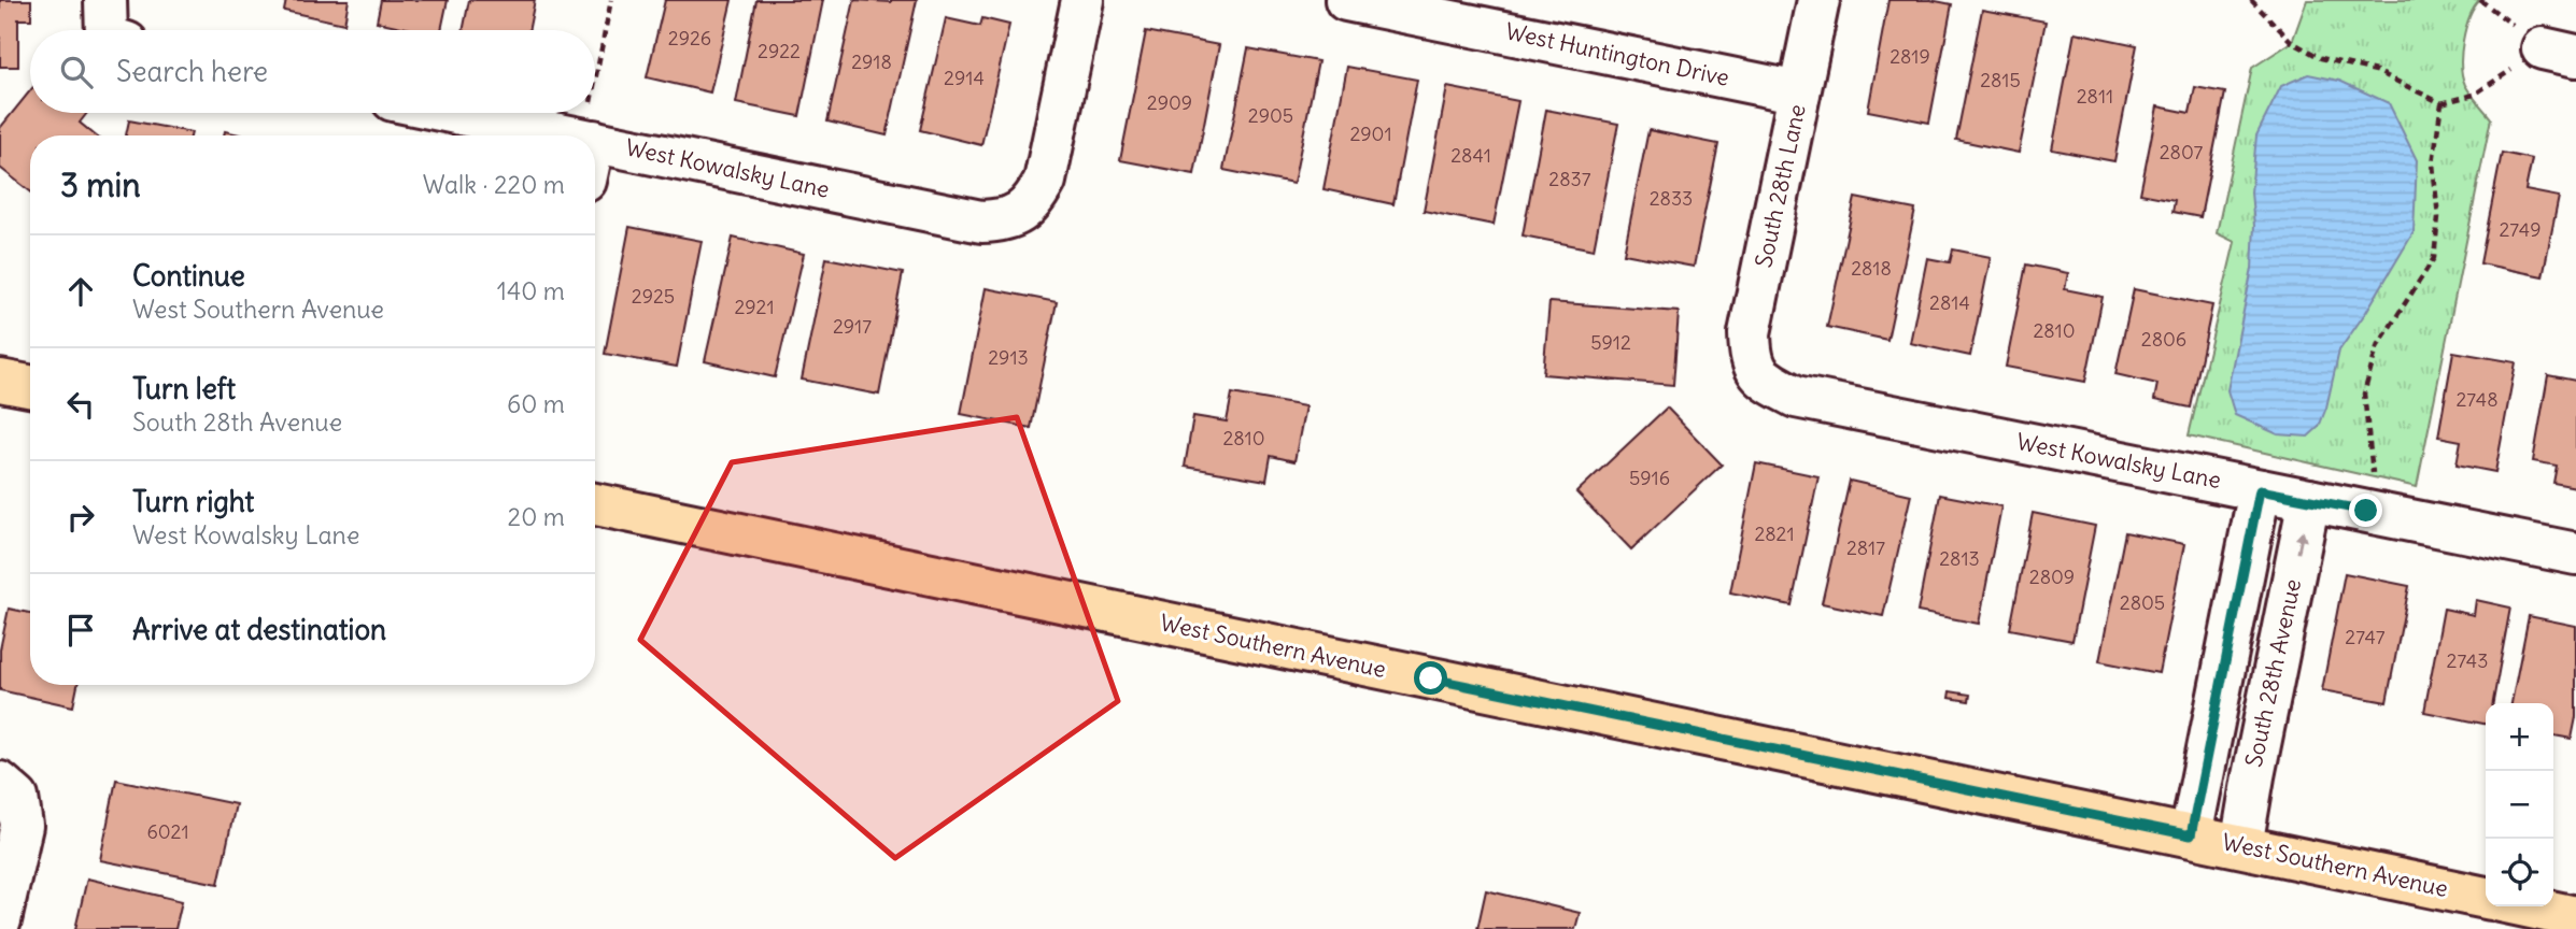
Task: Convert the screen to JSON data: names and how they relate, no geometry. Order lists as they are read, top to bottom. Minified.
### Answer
{"streets":{"main road":["West Southern Avenue"],"street":["West Huntington Drive","West Kowalsky Lane","South 28th Lane","South 28th Avenue"]},"crossings":[["West Huntington Drive","South 28th Lane"],["West Kowalsky Lane","South 28th Lane"],["West Kowalsky Lane","South 28th Avenue"],["West Southern Avenue","South 28th Avenue"]],"house_numbers":["2926","2922","2819","2918","2914","2815","2811","2909","2905","2901","2807","2841","2837","2833","2749","2818","2925","2814","2921","2917","2810","2806","5912","2913","2748","2810","5916","2821","2817","2813","2809","2805","2747","2743","6021"],"page":{"search":"Search here","heading":["3 min","Walk · 220 m"],"list":[["Continue","West Southern Avenue","140 m"],["Turn left","South 28th Avenue","60 m"],["Turn right","West Kowalsky Lane","20 m"],"Arrive at destination"],"map_buttons":["+","−"]}}
